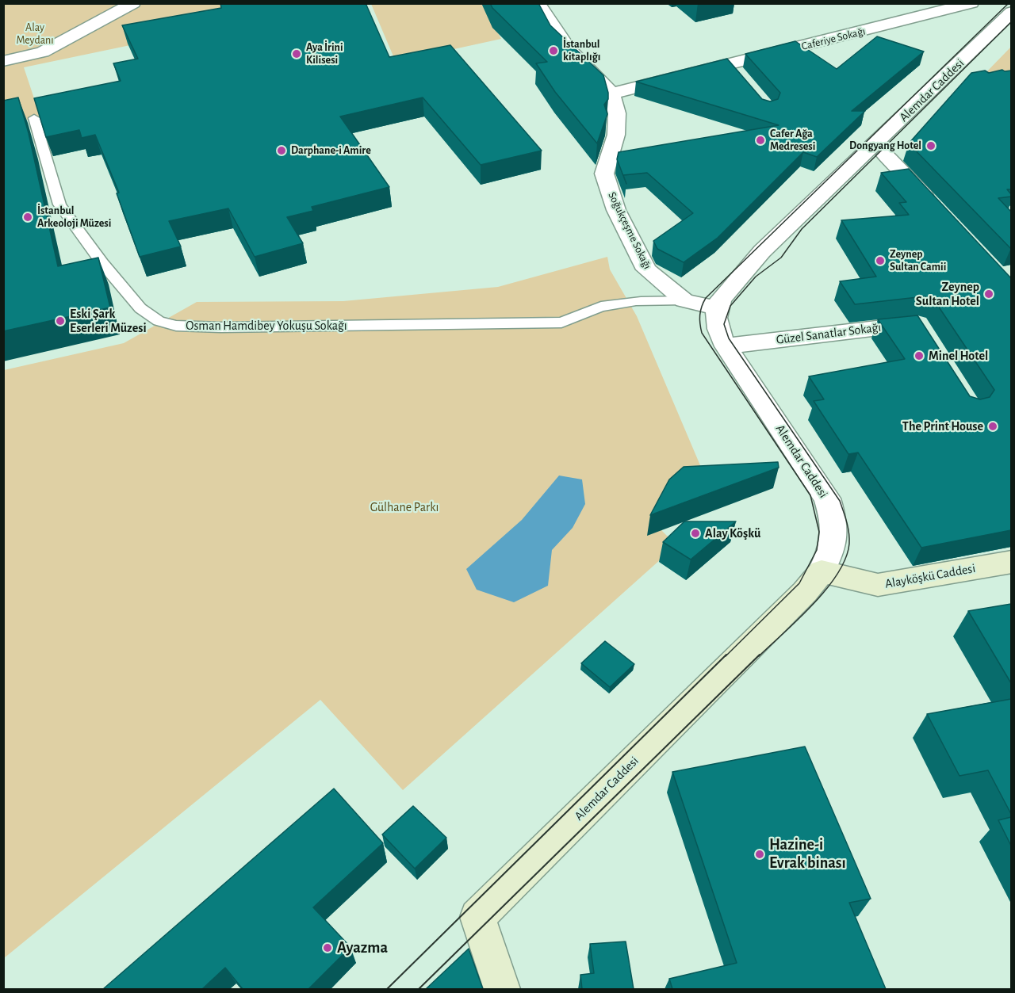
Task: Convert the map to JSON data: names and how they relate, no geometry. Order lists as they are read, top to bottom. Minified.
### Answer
{"streets":{"main road":["Alemdar Caddesi","Alayköşkü Caddesi"],"street":["Caferiye Sokağı","Soğukçeşme Sokağı","Güzel Sanatlar Sokağı"],"lane":["Osman Hamdibey Yokuşu Sokağı"]},"crossings":[["Caferiye Sokağı","Soğukçeşme Sokağı"],["Alemdar Caddesi","Güzel Sanatlar Sokağı"],["Alemdar Caddesi","Alayköşkü Caddesi"],["Soğukçeşme Sokağı","Osman Hamdibey Yokuşu Sokağı"]],"parks":["Alay Meydanı","Gülhane Parkı"],"places":["İstanbul kitaplığı","Aya İrini Kilisesi","Cafer Ağa Medresesi","Dongyang Hotel","Darphane-i Amire","İstanbul Arkeoloji Müzesi","Zeynep Sultan Camii","Zeynep Sultan Hotel","Eski Şark Eserleri Müzesi","Minel Hotel","The Print House","Alay Köşkü","Hazine-i Evrak binası","Ayazma"]}
